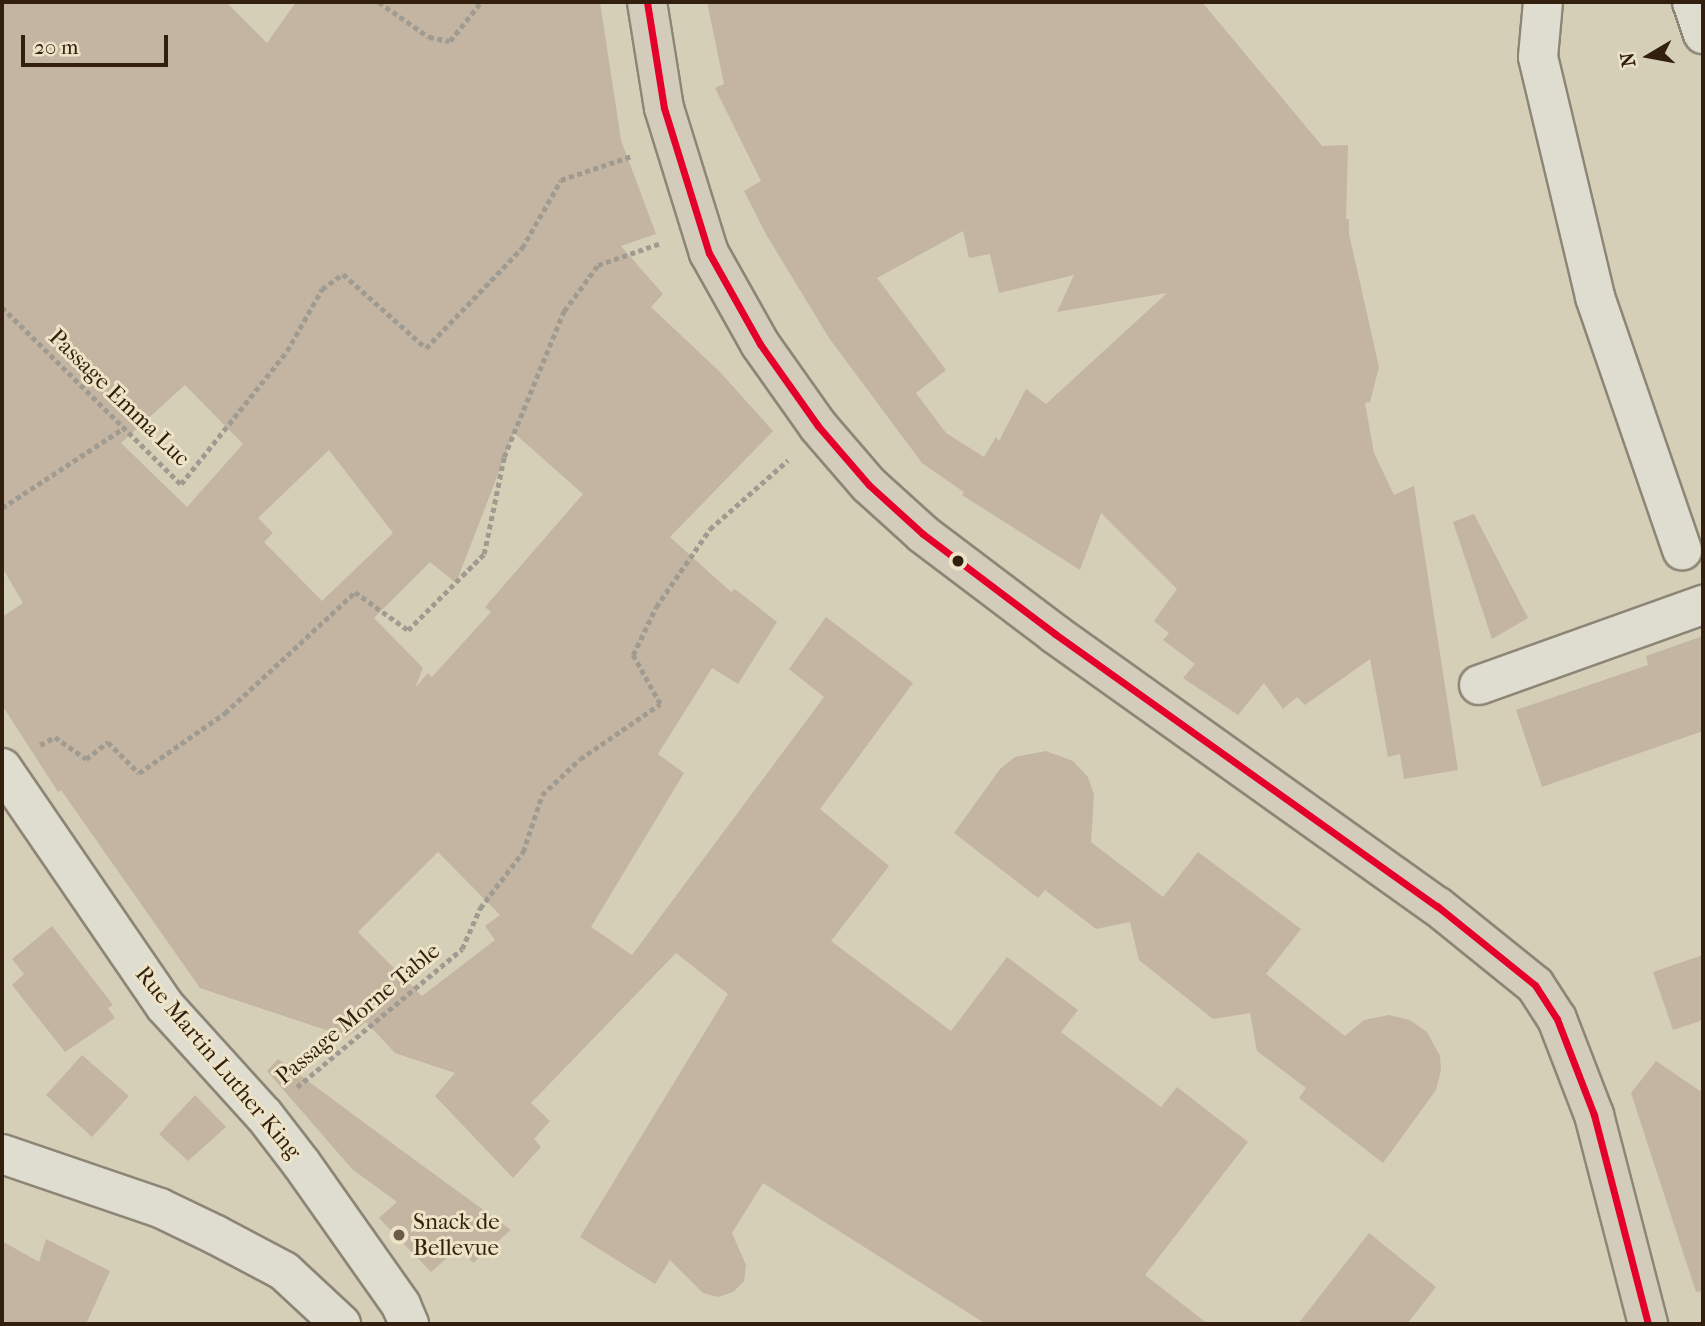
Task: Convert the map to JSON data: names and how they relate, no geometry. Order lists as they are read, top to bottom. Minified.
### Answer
{"streets":{"street":["Rue Martin Luther King"],"path":["Passage Emma Luc","Passage Morne Table"]},"crossings":[["Passage Morne Table","Rue Martin Luther King"]],"places":["Snack de Bellevue"],"scale_bar":"20 m","north":"left"}
